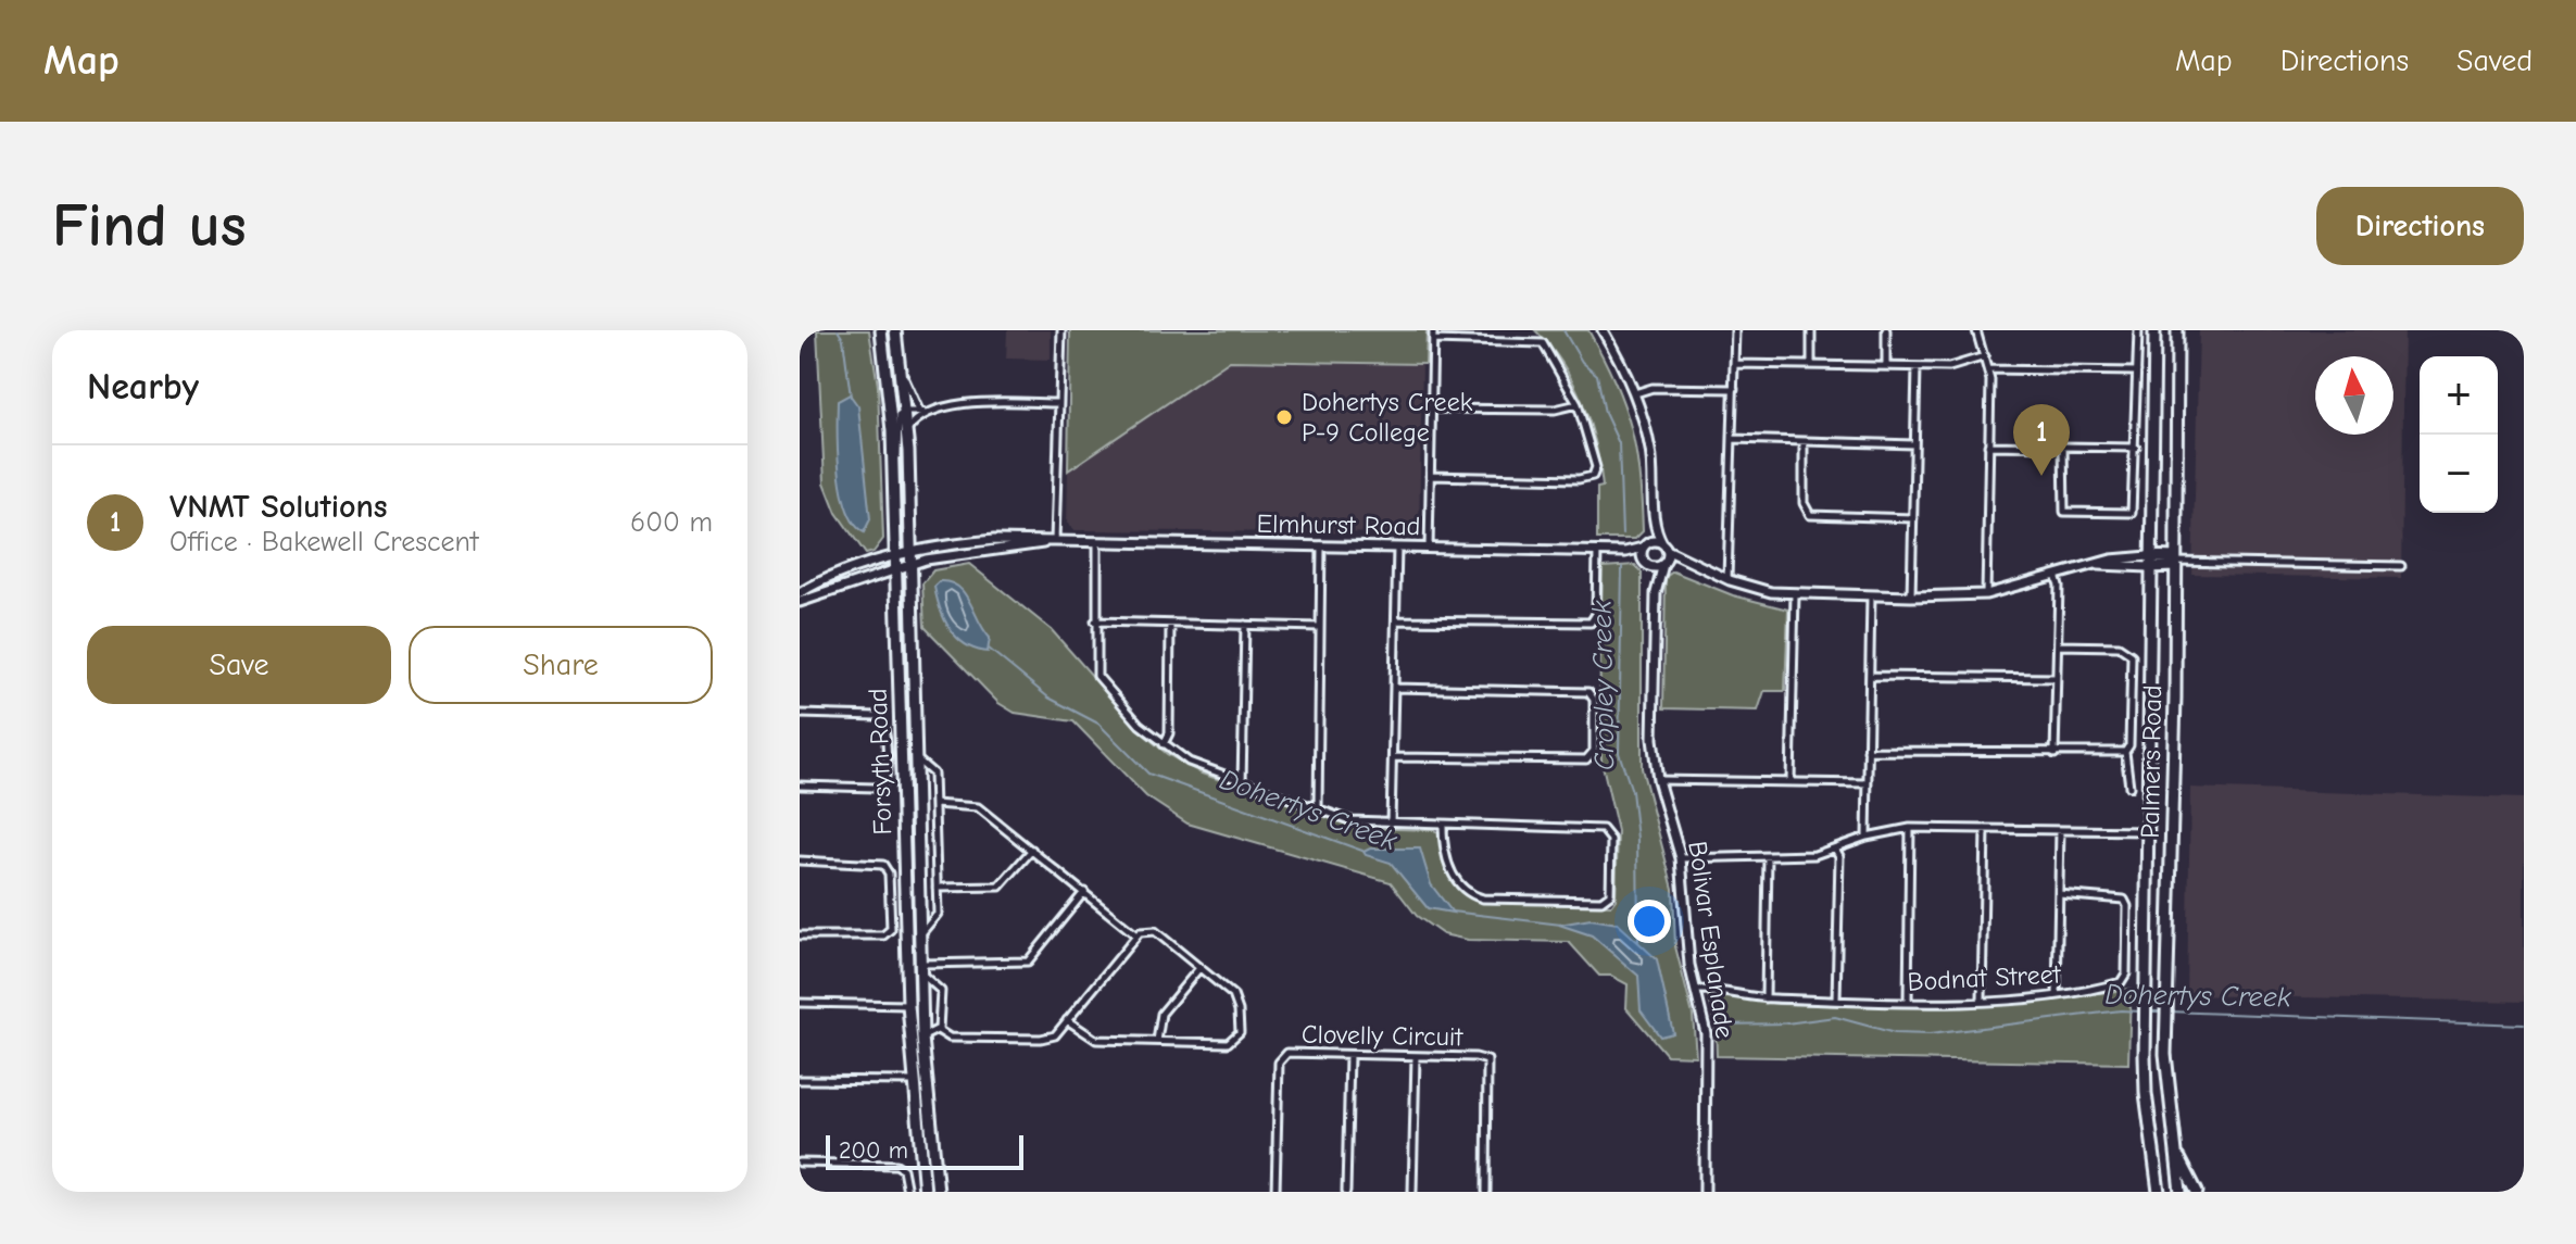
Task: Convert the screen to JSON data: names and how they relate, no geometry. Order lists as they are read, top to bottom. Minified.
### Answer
{"streets":{"highway":["Forsyth Road","Palmers Road"],"street":["Elmhurst Road","Bolivar Esplanade","Bodnat Street","Clovelly Circuit"]},"crossings":[["Elmhurst Road","Forsyth Road"],["Elmhurst Road","Bolivar Esplanade"],["Bolivar Esplanade","Bodnat Street"]],"water":["Cropley Creek","Dohertys Creek"],"places":["Dohertys Creek P-9 College"],"scale_bar":"200 m","north":"top","page":{"header":"Map","nav":["Map","Directions","Saved"],"buttons":["Directions",["Save","Share"]],"title":"Find us","heading":"Nearby","map_buttons":["+","−"],"pins":"1","list":[{"mark":"1","name":"VNMT Solutions","note":"Office · Bakewell Crescent","value":"600 m"}],"scale":"200 m"}}
